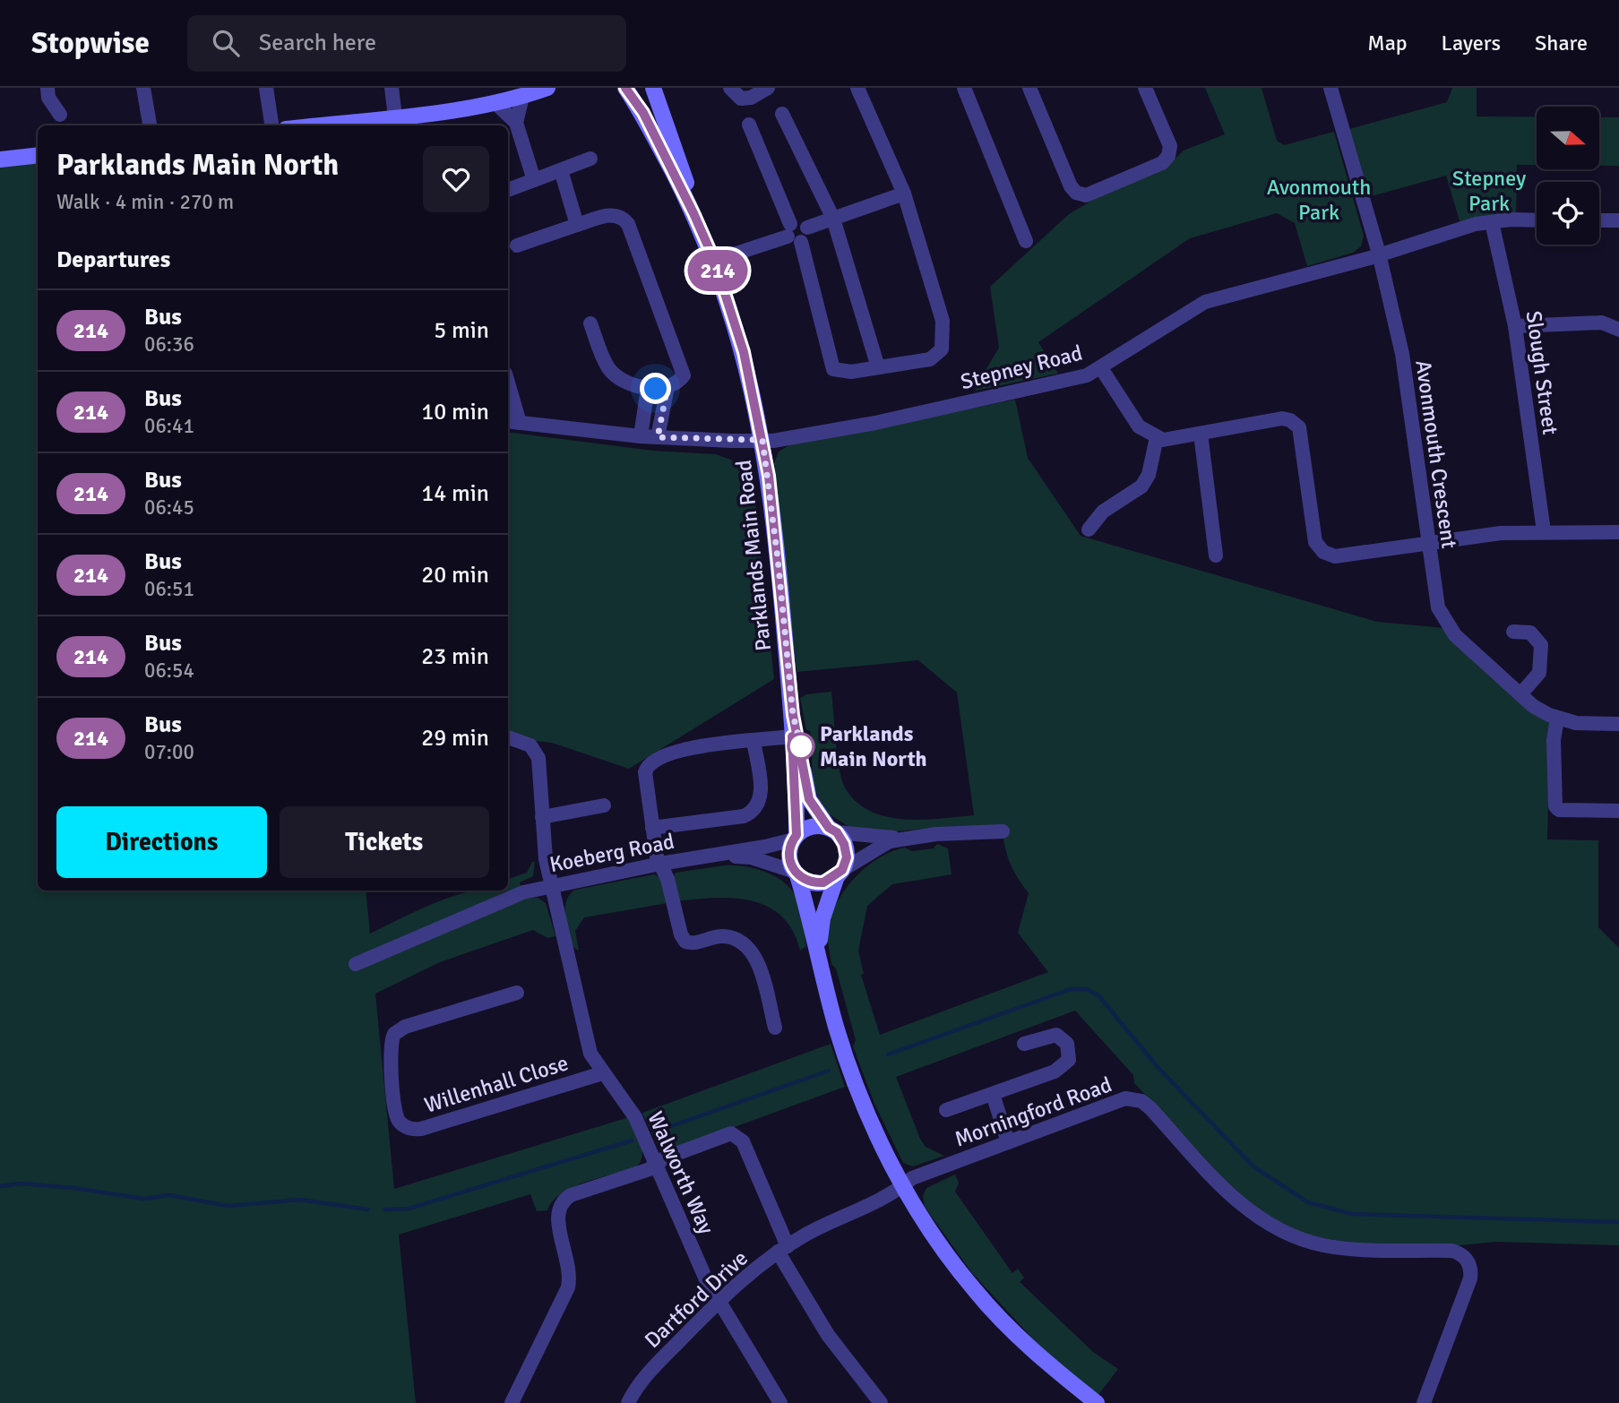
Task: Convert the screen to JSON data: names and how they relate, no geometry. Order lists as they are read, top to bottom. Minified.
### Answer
{"streets":{"street":["Stepney Road","Slough Street","Avonmouth Crescent","Parklands Main Road","Koeberg Road","Willenhall Close","Morningford Road","Walworth Way","Dartford Drive"]},"crossings":[["Stepney Road","Avonmouth Crescent"],["Stepney Road","Parklands Main Road"],["Parklands Main Road","Koeberg Road"],["Koeberg Road","Walworth Way"],["Willenhall Close","Walworth Way"],["Morningford Road","Dartford Drive"],["Walworth Way","Dartford Drive"]],"parks":["Stepney Park","Avonmouth Park"],"places":["Parklands Main North"],"lines":["bus line 214"],"north":"right","page":{"header":"Stopwise","search":"Search here","nav":["Map","Layers","Share"],"on_map":"214","heading":[["Parklands Main North","Walk · 4 min · 270 m"],"Departures"],"list":[{"mark":"214","name":"Bus","note":"06:36","value":"5 min"},{"mark":"214","name":"Bus","note":"06:41","value":"10 min"},{"mark":"214","name":"Bus","note":"06:45","value":"14 min"},{"mark":"214","name":"Bus","note":"06:51","value":"20 min"},{"mark":"214","name":"Bus","note":"06:54","value":"23 min"},{"mark":"214","name":"Bus","note":"07:00","value":"29 min"}],"buttons":["Directions","Tickets"]}}
